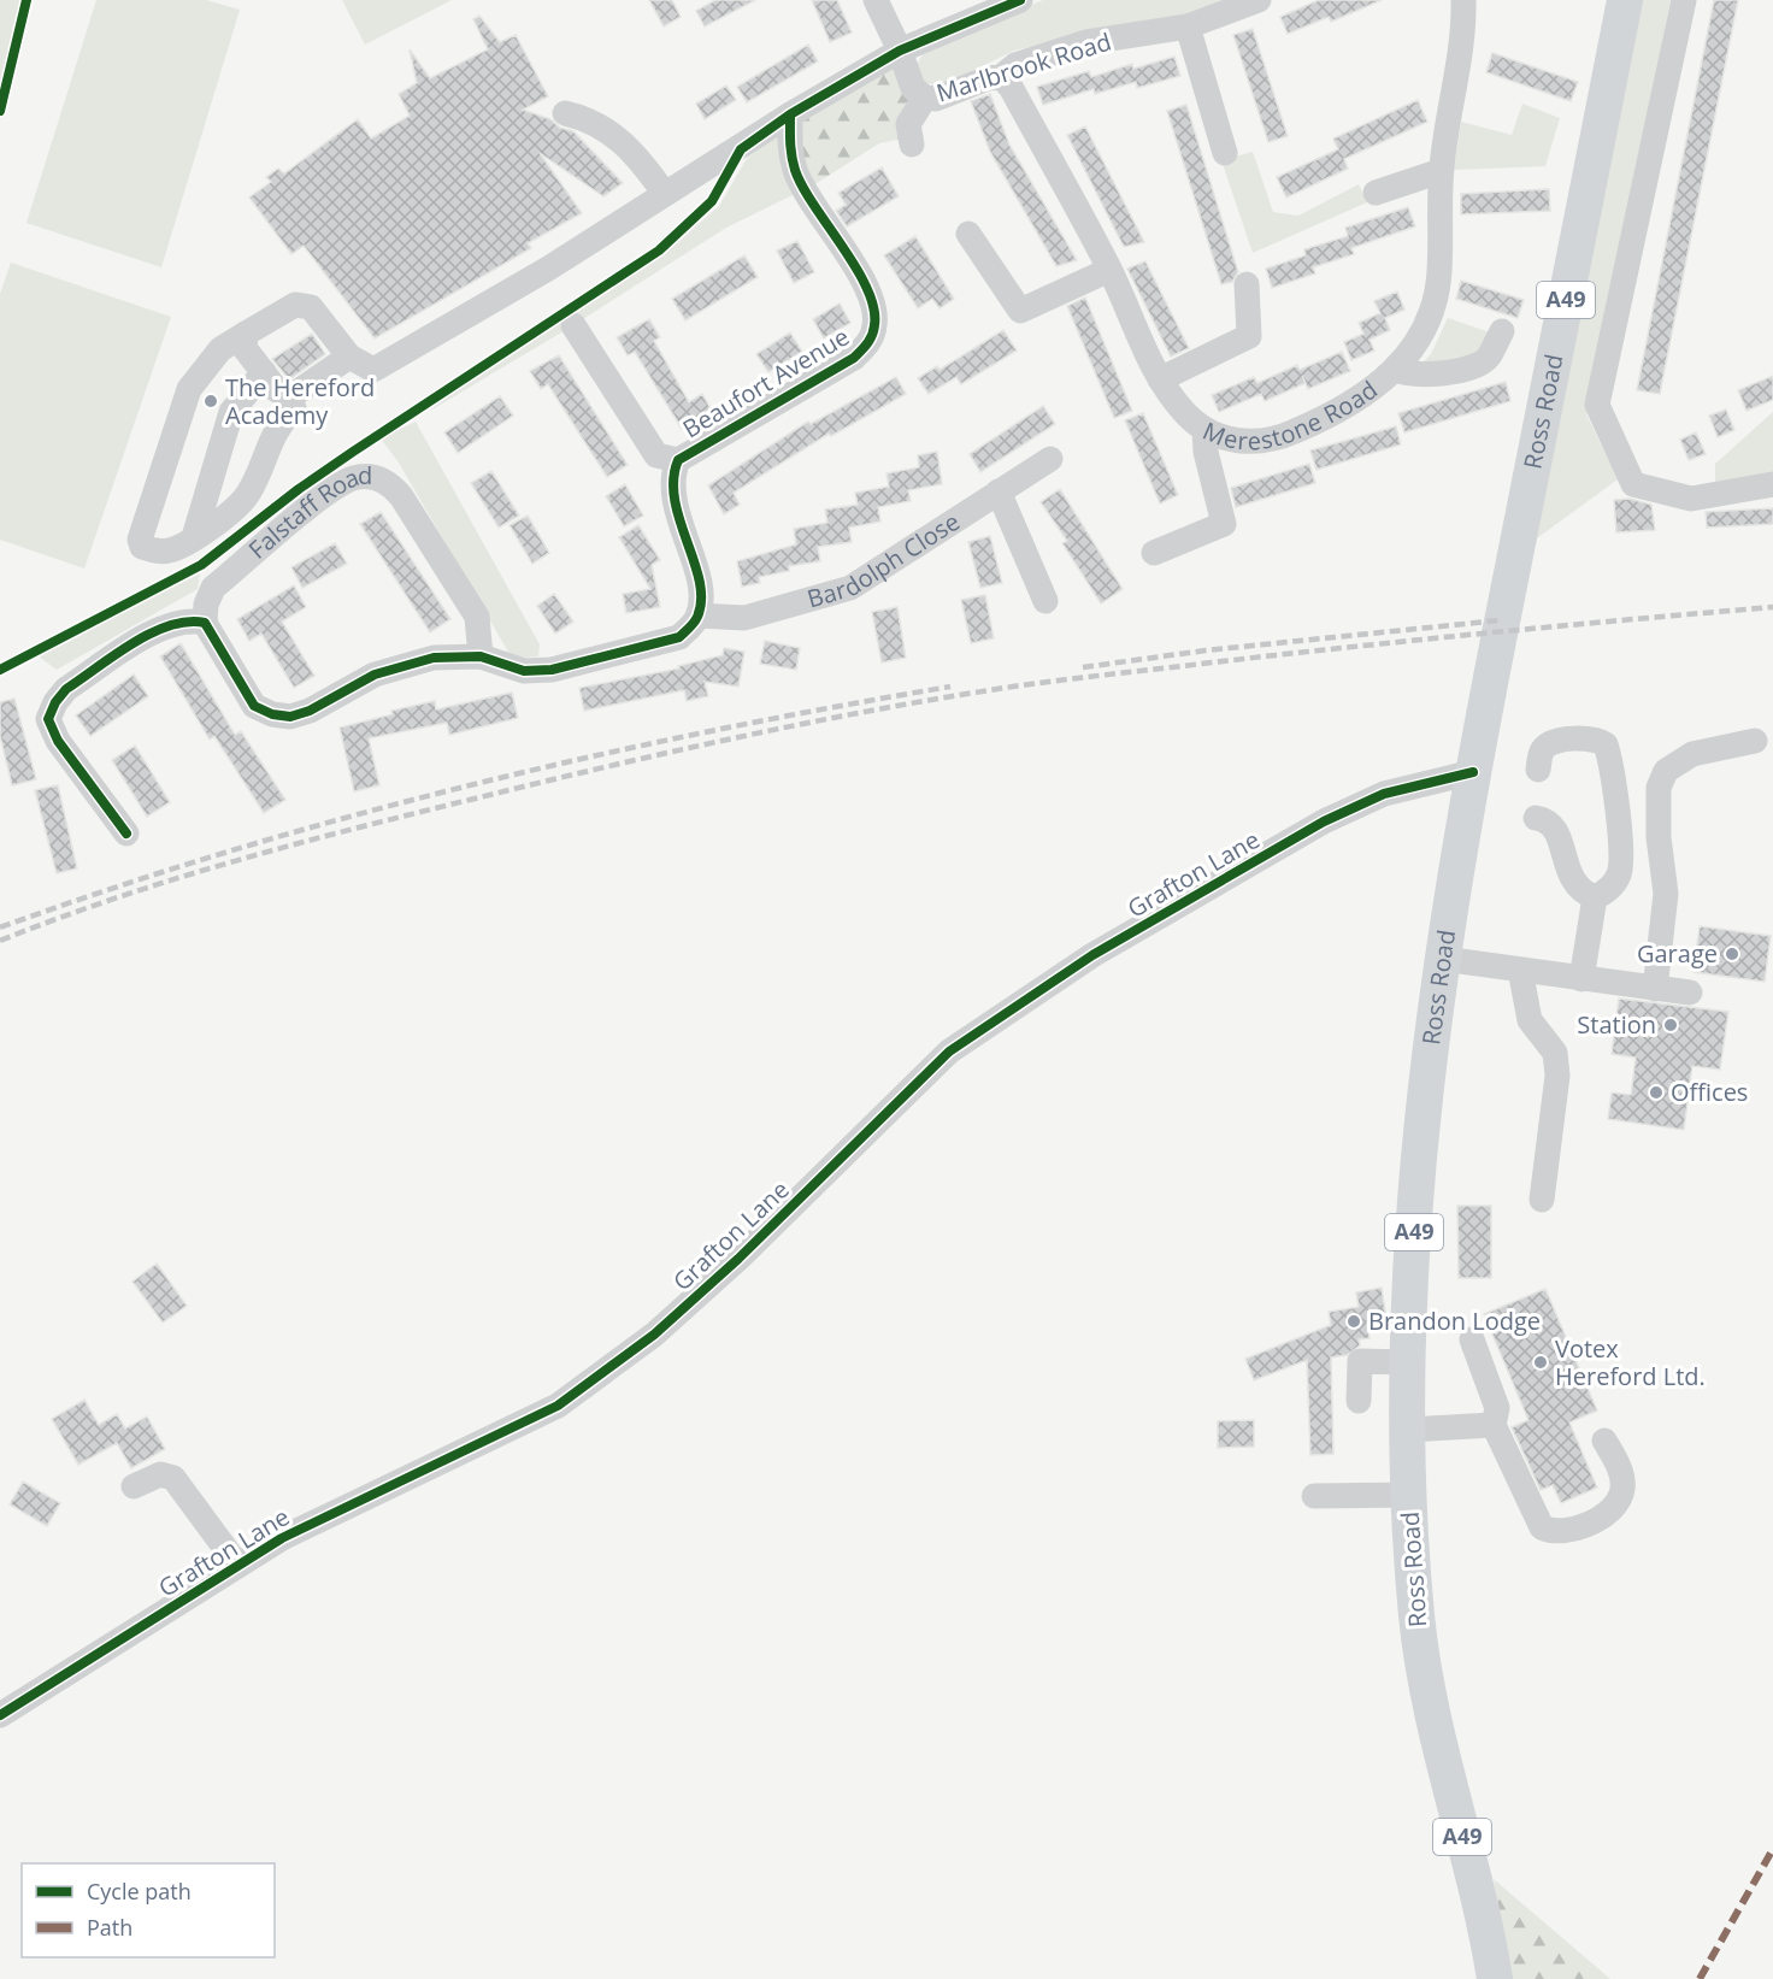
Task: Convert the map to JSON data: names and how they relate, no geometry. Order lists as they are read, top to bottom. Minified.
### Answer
{"streets":{"highway":["A49","Ross Road"],"street":["Marlbrook Road","Beaufort Avenue","Merestone Road","Falstaff Road","Bardolph Close","Grafton Lane"]},"crossings":[["Marlbrook Road","Merestone Road"],["Beaufort Avenue","Bardolph Close"],["Ross Road","Grafton Lane"]],"places":["The Hereford Academy","Garage","Station","Offices","Brandon Lodge","Votex Hereford Ltd."],"legend":["Cycle path","Path"]}
